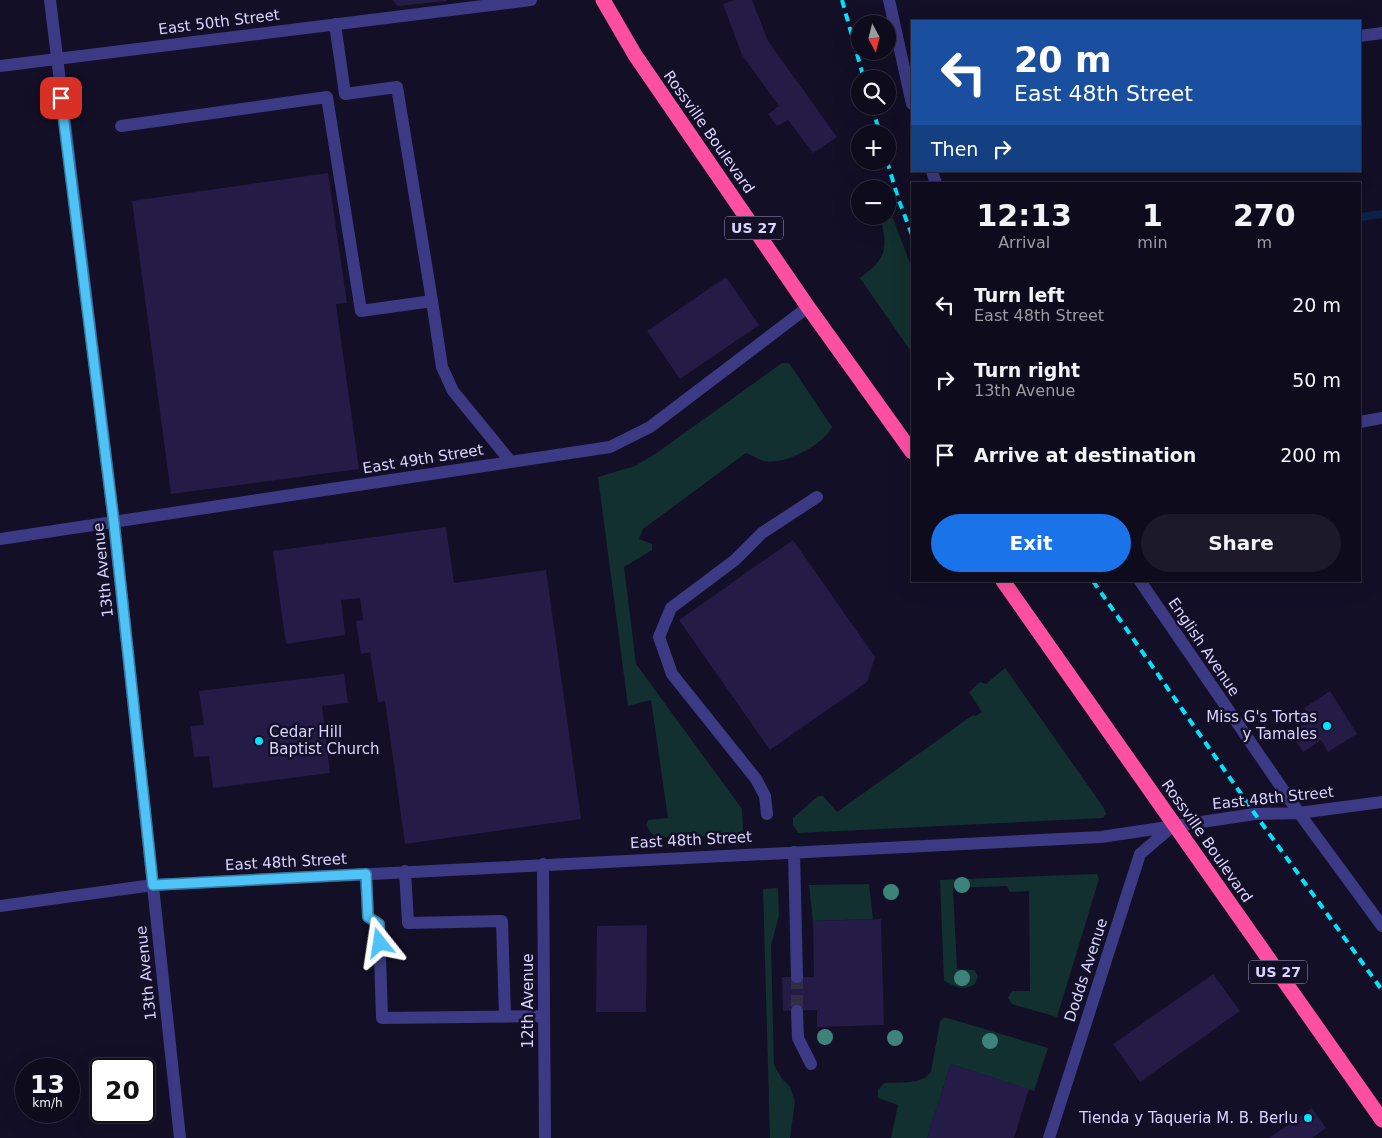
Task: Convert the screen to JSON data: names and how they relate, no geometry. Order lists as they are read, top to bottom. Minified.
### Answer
{"streets":{"highway":["Rossville Boulevard","US 27"],"street":["East 50th Street","East 49th Street","13th Avenue","English Avenue","East 48th Street","Dodds Avenue","12th Avenue"]},"crossings":[["East 50th Street","13th Avenue"],["Rossville Boulevard","East 49th Street"],["Rossville Boulevard","East 48th Street"],["Rossville Boulevard","Dodds Avenue"],["East 49th Street","13th Avenue"],["13th Avenue","East 48th Street"],["English Avenue","East 48th Street"],["East 48th Street","Dodds Avenue"],["East 48th Street","12th Avenue"]],"places":["Miss G's Tortas y Tamales","Cedar Hill Baptist Church","Tienda y Taqueria M. B. Berlu"],"north":"bottom","page":{"map_buttons":["+","−"],"turn":["20 m","East 48th Street"],"then":"Then","eta":["12:13","Arrival","1","min","270","m"],"list":[{"name":"Turn left","note":"East 48th Street","value":"20 m"},{"name":"Turn right","note":"13th Avenue","value":"50 m"},{"name":"Arrive at destination","value":"200 m"}],"buttons":["Exit","Share"],"speed":"13 km/h","limit":"20"}}
